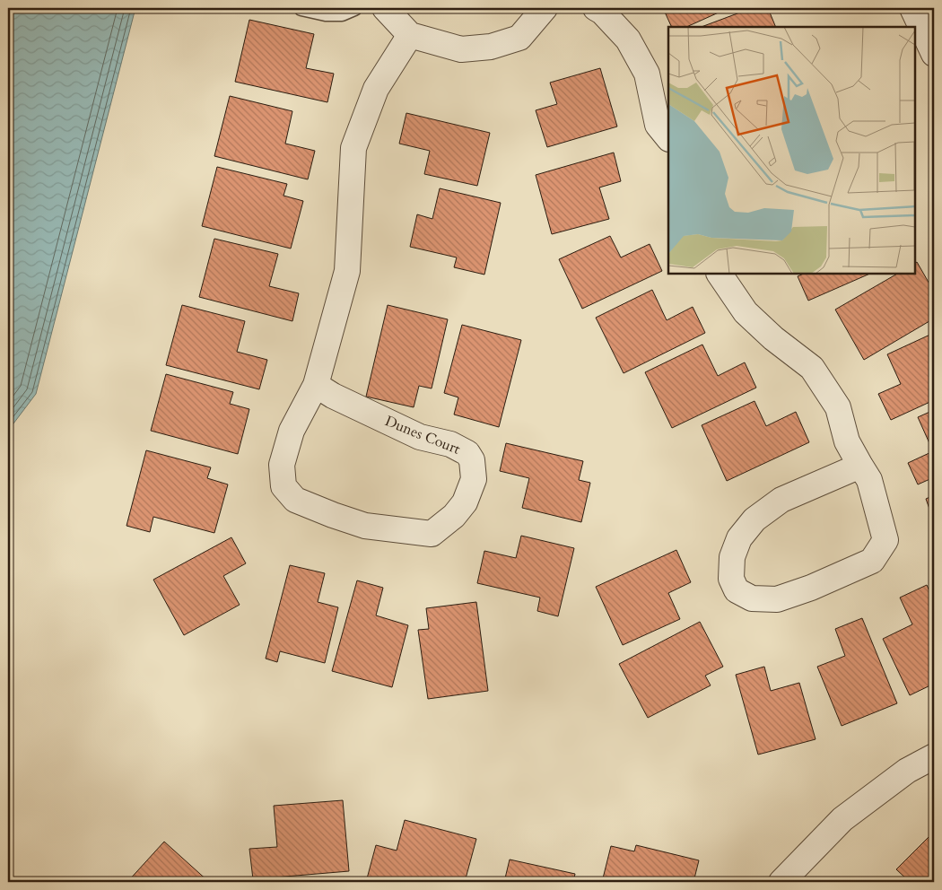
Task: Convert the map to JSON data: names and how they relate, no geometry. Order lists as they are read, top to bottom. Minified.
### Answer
{"streets":{"street":["Dunes Court"]}}
